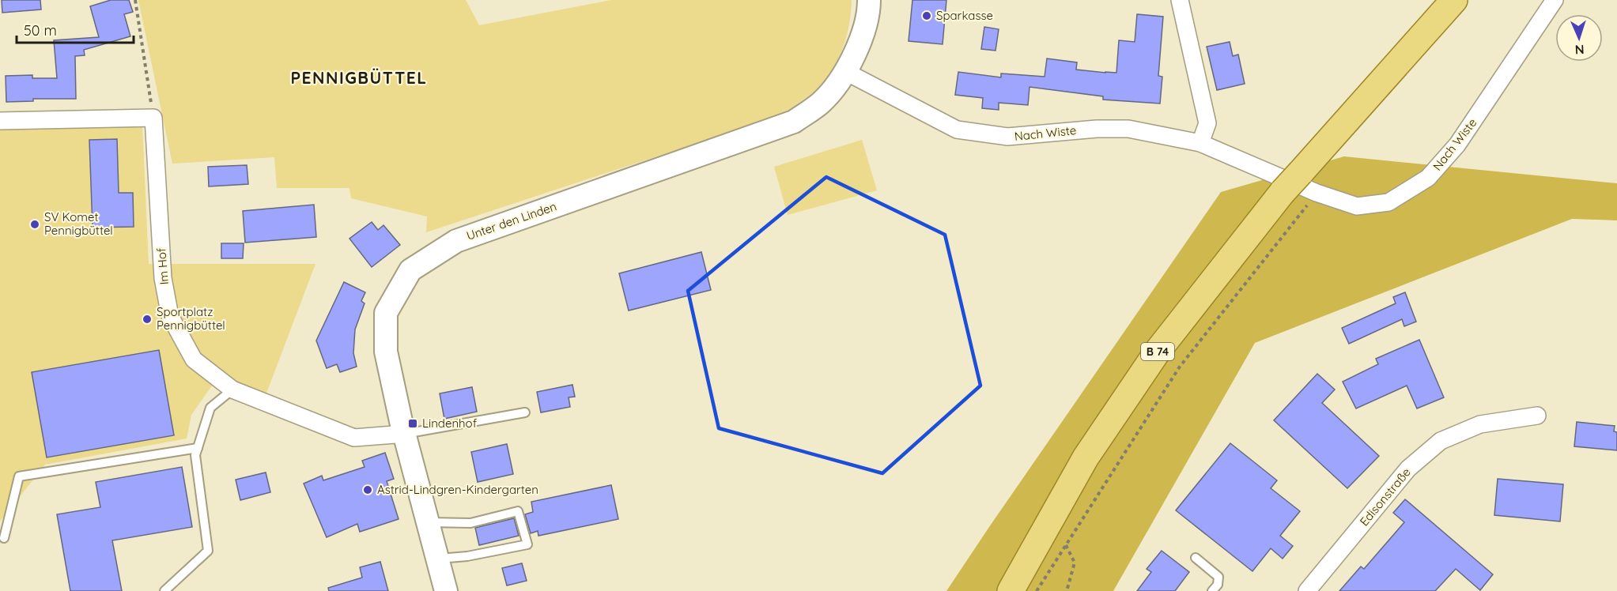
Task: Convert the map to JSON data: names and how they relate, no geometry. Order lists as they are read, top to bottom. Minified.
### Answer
{"streets":{"main road":["B 74"],"street":["Nach Wiste","Unter den Linden","Im Hof","Edisonstraße"]},"crossings":[["Nach Wiste","Unter den Linden"],["Unter den Linden","Im Hof"]],"districts":["PENNIGBÜTTEL"],"places":{"other":["Sparkasse","SV Komet Pennigbüttel","Sportplatz Pennigbüttel","Astrid-Lindgren-Kindergarten"],"transit":["Lindenhof"]},"scale_bar":"50 m","north":"bottom"}
